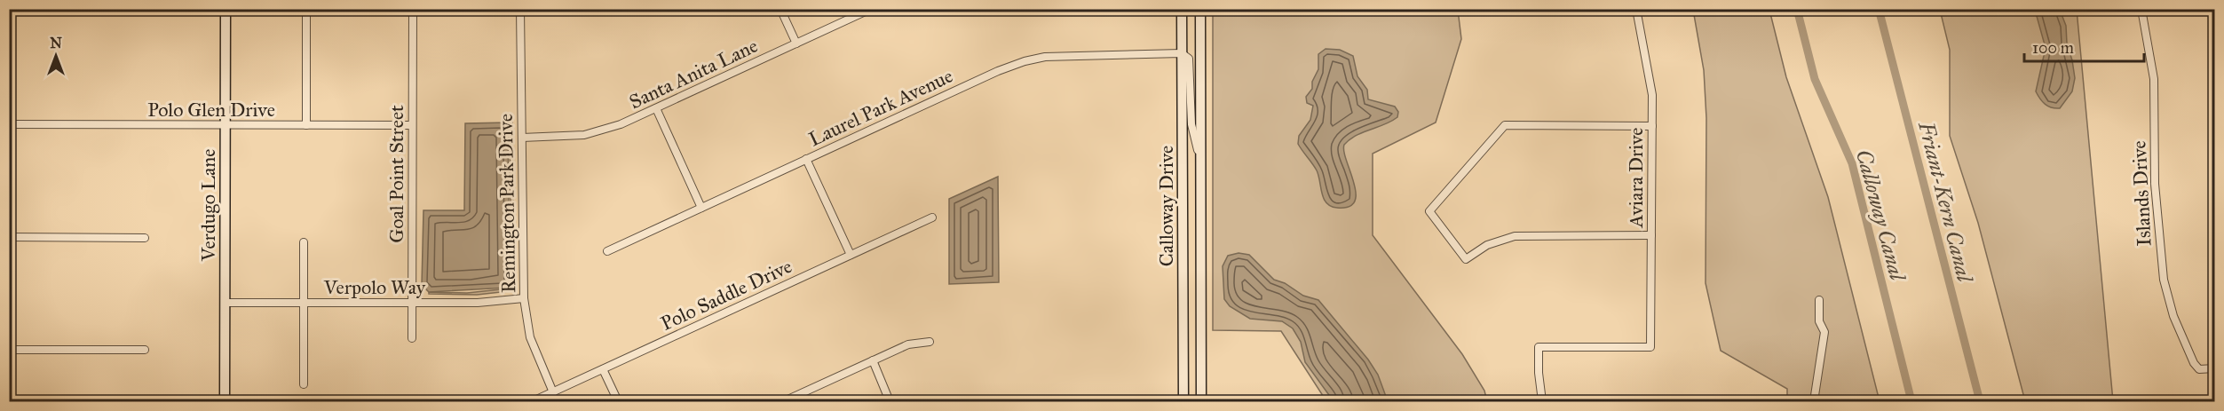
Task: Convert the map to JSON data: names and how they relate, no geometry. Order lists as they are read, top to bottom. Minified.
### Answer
{"streets":{"main road":["Verdugo Lane","Calloway Drive"],"street":["Santa Anita Lane","Laurel Park Avenue","Polo Glen Drive","Goal Point Street","Aviara Drive","Islands Drive","Remington Park Drive","Verpolo Way","Polo Saddle Drive"]},"crossings":[["Santa Anita Lane","Remington Park Drive"],["Laurel Park Avenue","Calloway Drive"],["Polo Glen Drive","Goal Point Street"],["Polo Glen Drive","Verdugo Lane"],["Goal Point Street","Verpolo Way"],["Remington Park Drive","Verpolo Way"],["Remington Park Drive","Polo Saddle Drive"],["Verdugo Lane","Verpolo Way"]],"water":["Friant-Kern Canal","Calloway Canal"],"scale_bar":"100 m","north":"top"}
